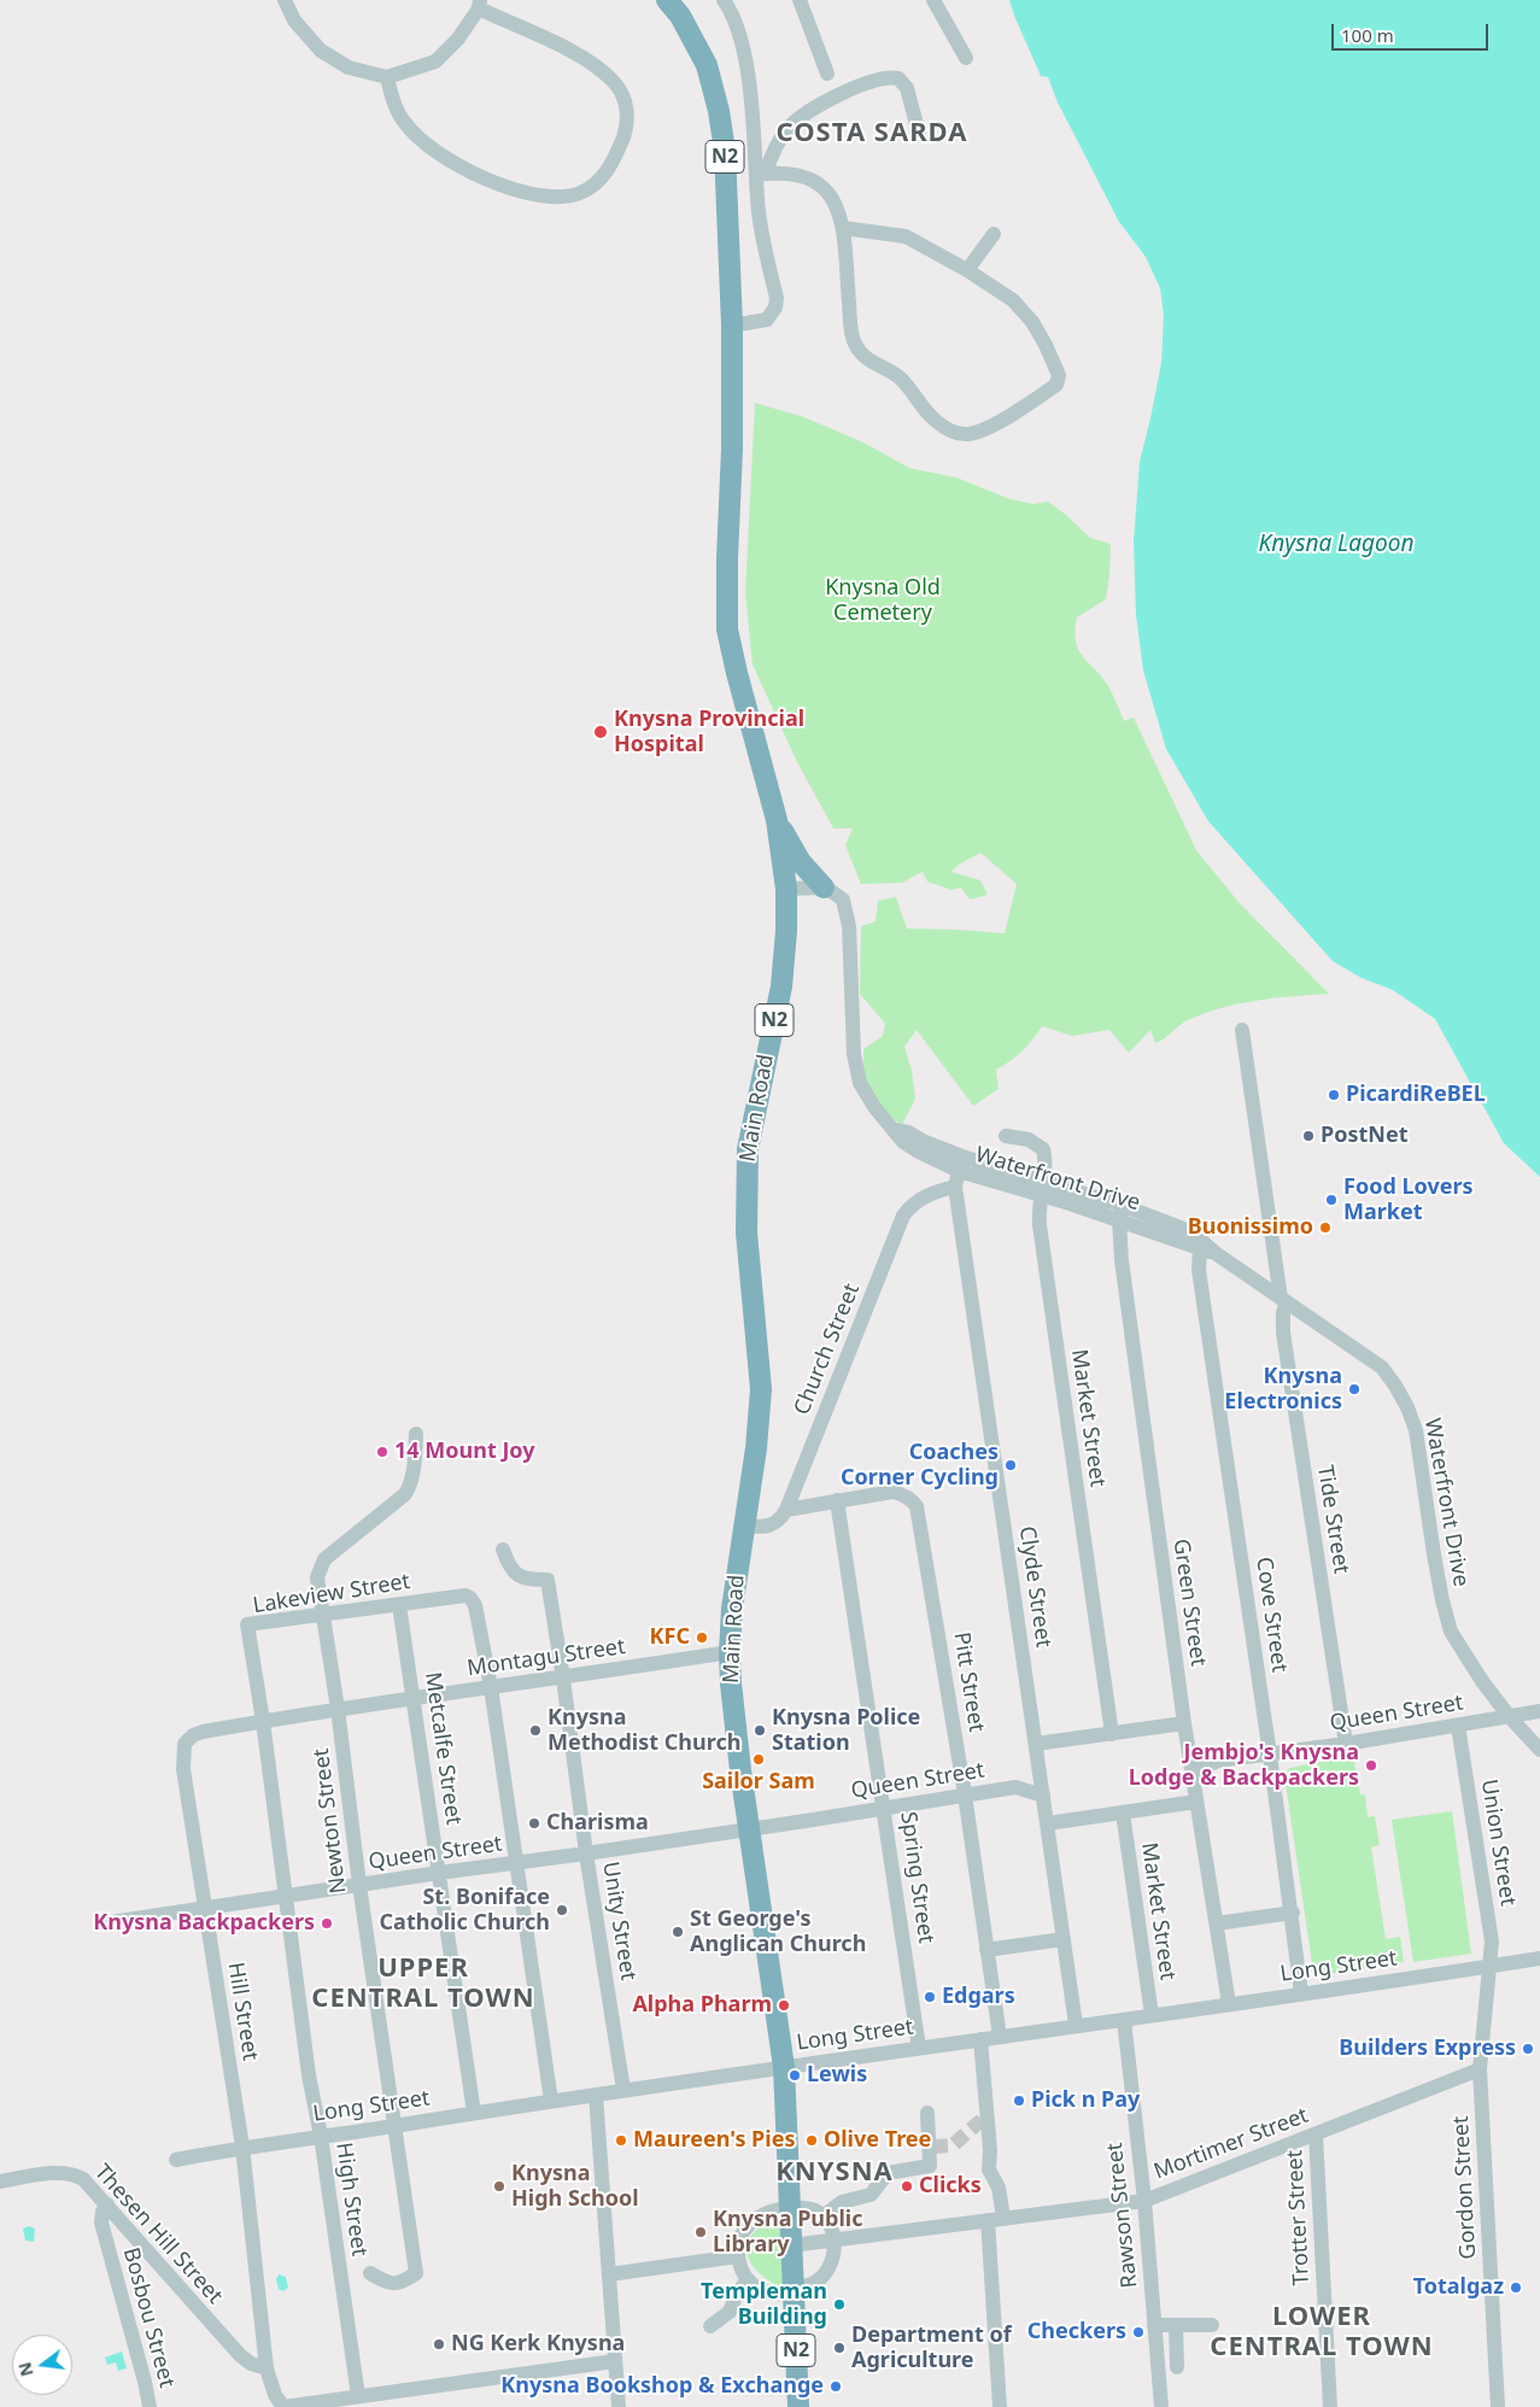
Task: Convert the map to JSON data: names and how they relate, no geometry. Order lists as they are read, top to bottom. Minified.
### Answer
{"streets":{"highway":["N2","Main Road"],"street":["Waterfront Drive","Church Street","Market Street","Tide Street","Clyde Street","Lakeview Street","Green Street","Cove Street","Montagu Street","Pitt Street","Queen Street","Metcalfe Street","Newton Street","Union Street","Spring Street","Unity Street","Long Street","Hill Street","Mortimer Street","Gordon Street","High Street","Rawson Street","Trotter Street","Thesen Hill Street","Bosbou Street"]},"crossings":[["N2","Main Road"],["Main Road","Montagu Street"],["Main Road","Queen Street"],["Main Road","Long Street"],["Main Road","Mortimer Street"],["Waterfront Drive","Market Street"],["Waterfront Drive","Tide Street"],["Waterfront Drive","Clyde Street"],["Waterfront Drive","Green Street"],["Waterfront Drive","Cove Street"],["Waterfront Drive","Queen Street"],["Church Street","Clyde Street"],["Church Street","Pitt Street"],["Market Street","Long Street"],["Tide Street","Queen Street"],["Clyde Street","Queen Street"],["Clyde Street","Long Street"],["Lakeview Street","Montagu Street"],["Lakeview Street","Metcalfe Street"],["Lakeview Street","Newton Street"],["Lakeview Street","Hill Street"],["Lakeview Street","High Street"],["Green Street","Queen Street"],["Green Street","Long Street"],["Cove Street","Queen Street"],["Cove Street","Long Street"],["Montagu Street","Metcalfe Street"],["Montagu Street","Newton Street"],["Montagu Street","Unity Street"],["Montagu Street","Hill Street"],["Montagu Street","High Street"],["Pitt Street","Queen Street"],["Pitt Street","Spring Street"],["Pitt Street","Long Street"],["Queen Street","Metcalfe Street"],["Queen Street","Newton Street"],["Queen Street","Union Street"],["Queen Street","Spring Street"],["Queen Street","Unity Street"],["Queen Street","Hill Street"],["Queen Street","High Street"],["Metcalfe Street","Long Street"],["Newton Street","Long Street"],["Union Street","Long Street"],["Union Street","Gordon Street"],["Spring Street","Long Street"],["Unity Street","Long Street"],["Long Street","Hill Street"],["Long Street","Gordon Street"],["Long Street","High Street"],["Long Street","Rawson Street"],["Hill Street","High Street"],["Hill Street","Thesen Hill Street"],["Mortimer Street","Gordon Street"],["Mortimer Street","Rawson Street"],["Mortimer Street","Trotter Street"],["Thesen Hill Street","Bosbou Street"]],"districts":["COSTA SARDA","UPPER CENTRAL TOWN","KNYSNA","LOWER CENTRAL TOWN"],"water":["Knysna Lagoon"],"parks":["Knysna Old Cemetery"],"places":["Knysna Provincial Hospital","PicardiReBEL","PostNet","Food Lovers Market","Buonissimo","Knysna Electronics","14 Mount Joy","Coaches Corner Cycling","KFC","Knysna Methodist Church","Knysna Police Station","Sailor Sam","Jembjo's Knysna Lodge & Backpackers","Charisma","St. Boniface Catholic Church","Knysna Backpackers","St George's Anglican Church","Edgars","Alpha Pharm","Builders Express","Lewis","Pick n Pay","Maureen's Pies","Olive Tree","Knysna High School","Clicks","Knysna Public Library","Totalgaz","Templeman Building","Checkers","NG Kerk Knysna","Department of Agriculture","Knysna Bookshop & Exchange"],"scale_bar":"100 m","north":"left"}
